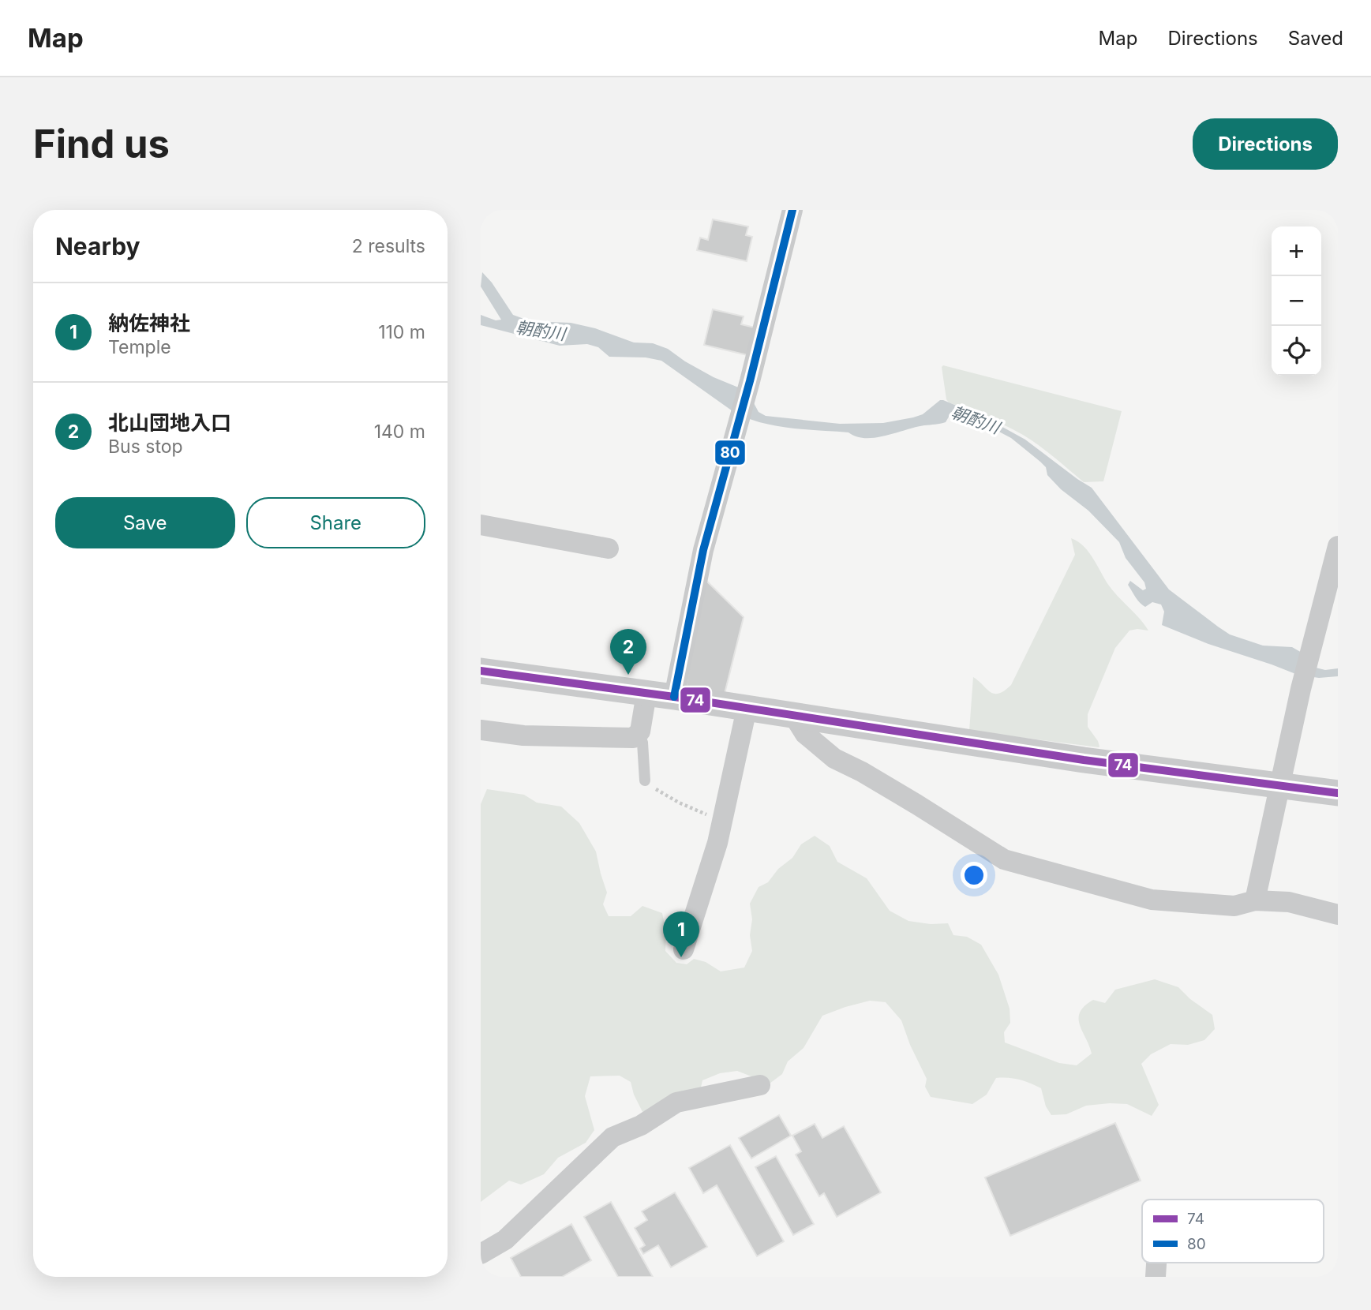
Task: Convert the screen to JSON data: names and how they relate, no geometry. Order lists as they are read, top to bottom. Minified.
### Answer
{"water":["朝酌川"],"lines":["transit line 80","transit line 74"],"legend":["74","80"],"page":{"header":"Map","nav":["Map","Directions","Saved"],"buttons":["Directions",["Save","Share"]],"title":"Find us","heading":["Nearby","2 results"],"map_buttons":["+","−"],"list":[{"mark":"1","name":"納佐神社","note":"Temple","value":"110 m"},{"mark":"2","name":"北山団地入口","note":"Bus stop","value":"140 m"}],"pins":["2","1"]}}
